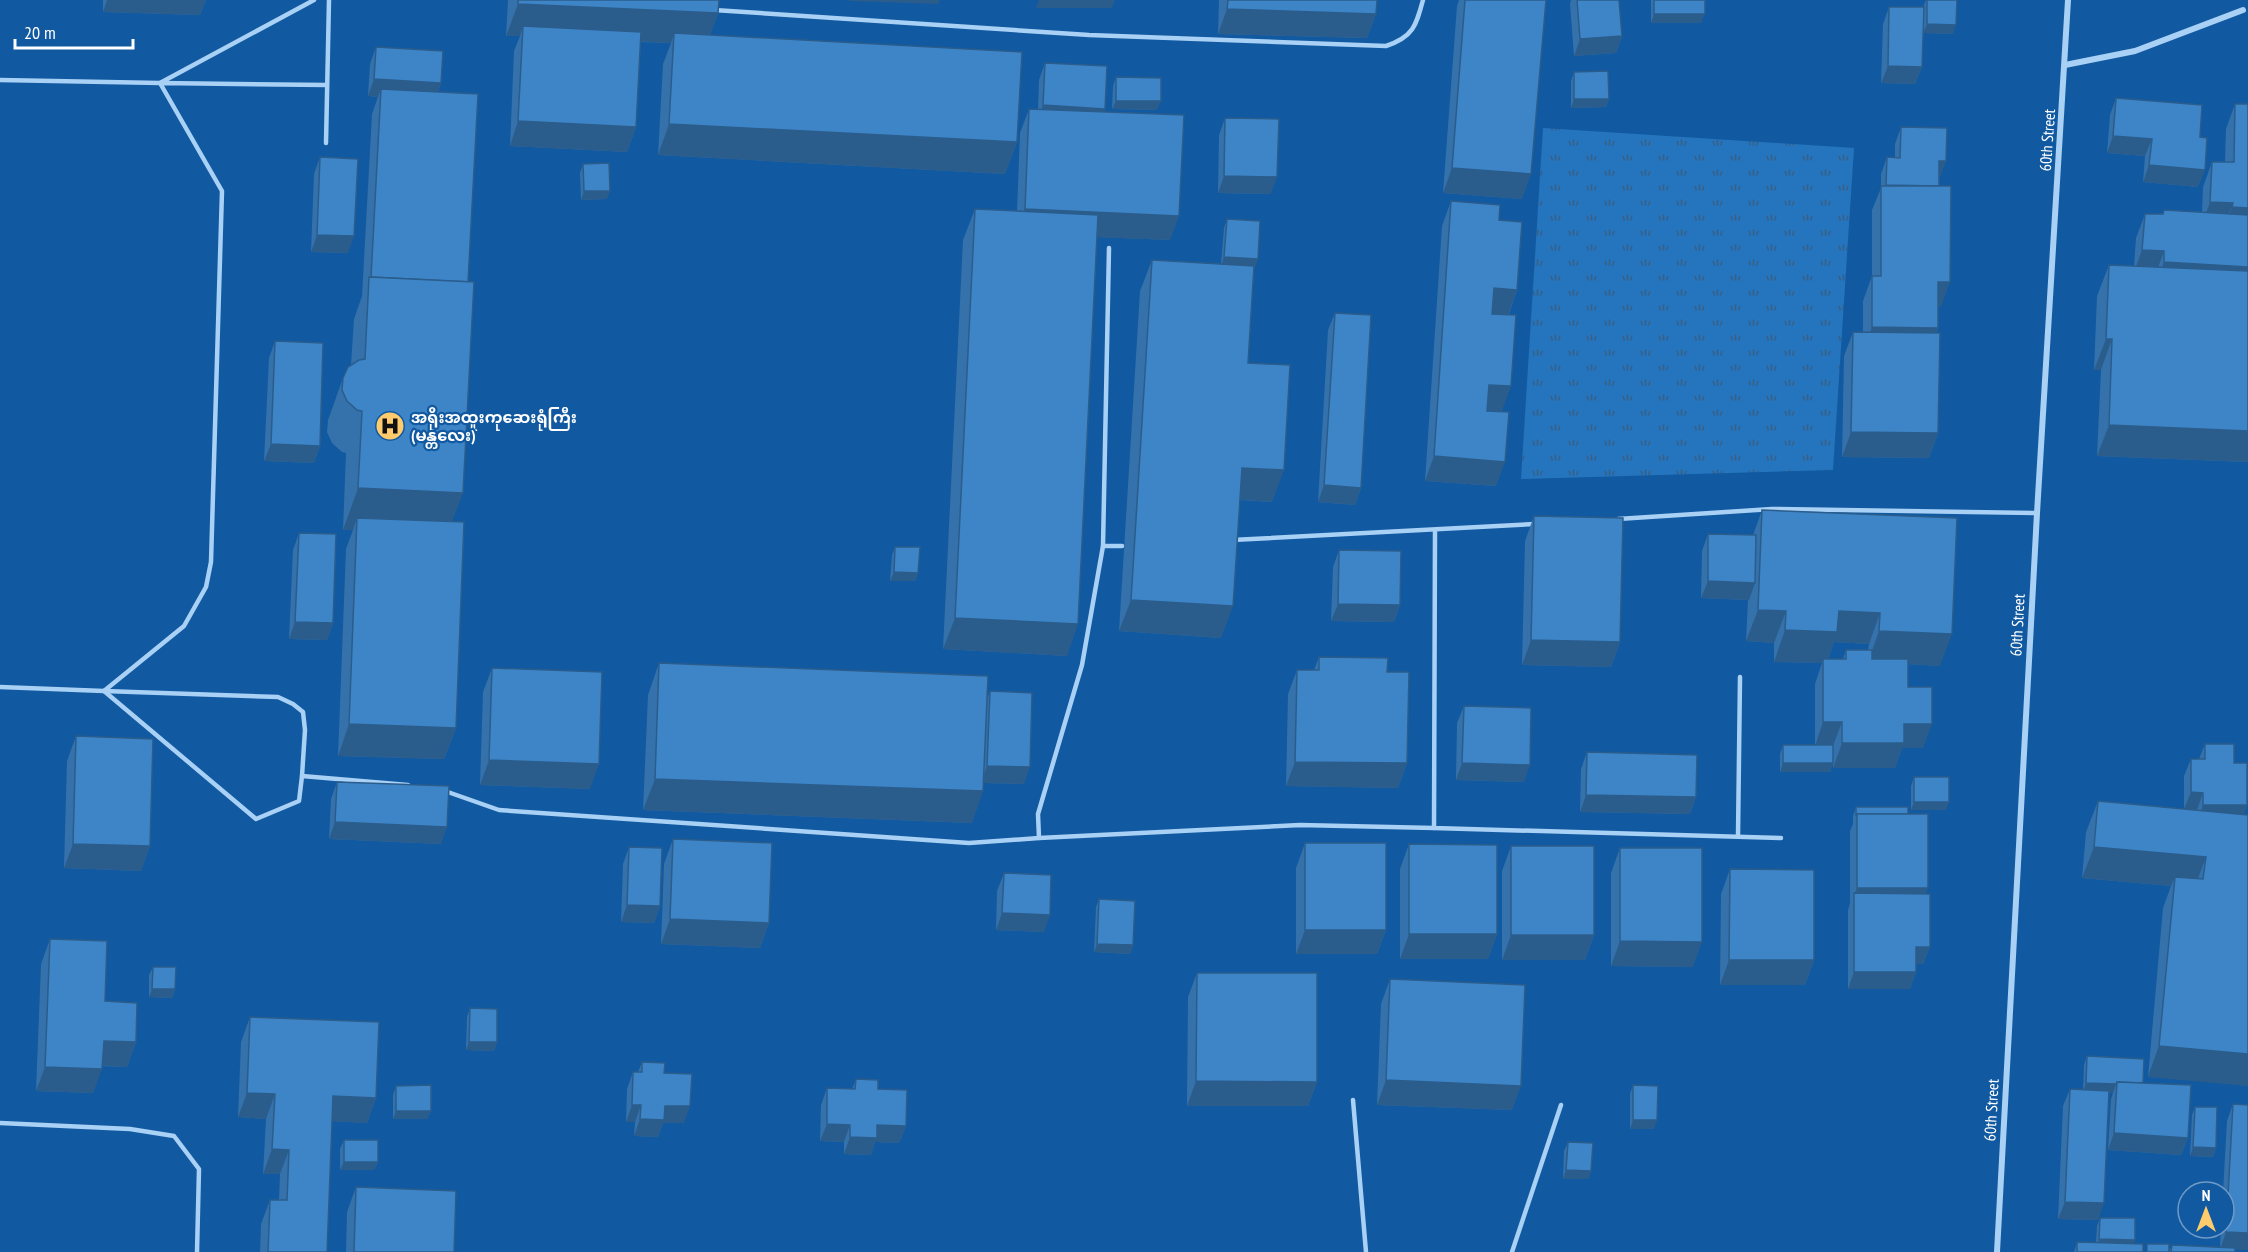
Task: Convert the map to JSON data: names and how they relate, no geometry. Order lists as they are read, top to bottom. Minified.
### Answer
{"streets":{"street":["60th Street"]},"places":{"hospital":["အရိုးအထူးကုဆေးရုံကြီး (မန္တလေး)"]},"scale_bar":"20 m","north":"top"}
